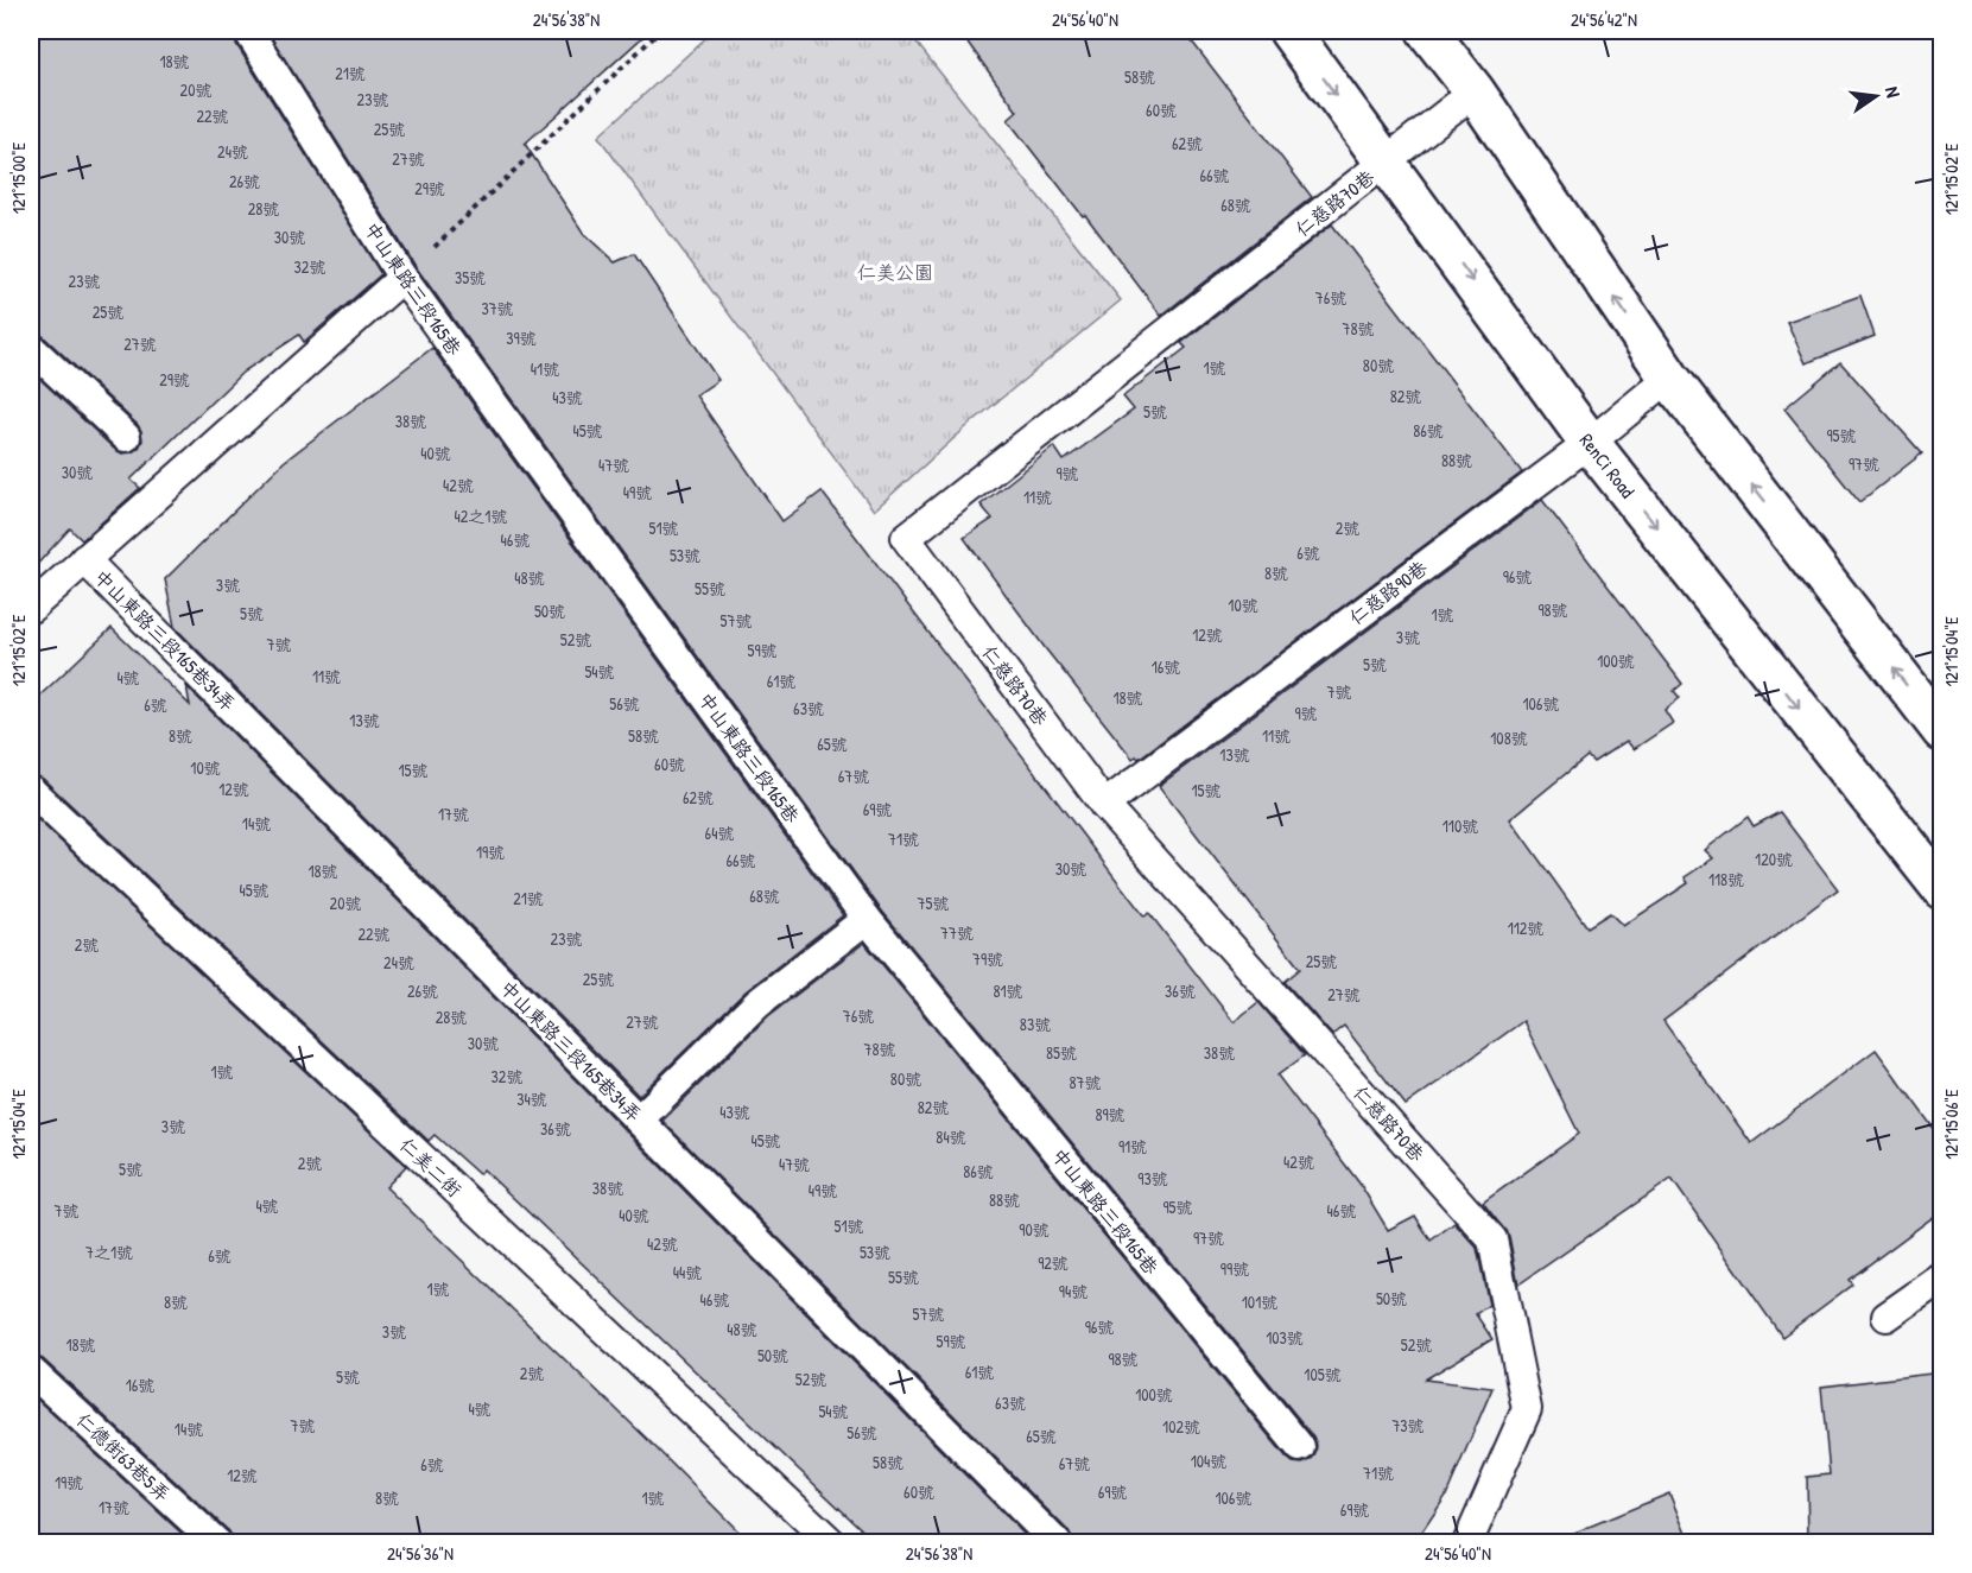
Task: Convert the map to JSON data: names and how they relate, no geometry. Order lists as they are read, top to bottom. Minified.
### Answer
{"streets":{"street":["RenCi Road"],"lane":["仁慈路70巷","中山東路三段165巷","仁慈路90巷","中山東路三段165巷34弄","仁美二街","仁德街63巷5弄"]},"crossings":[["仁慈路70巷","RenCi Road"],["仁慈路70巷","仁慈路90巷"],["RenCi Road","仁慈路90巷"]],"parks":["仁美公園"],"house_numbers":["18號","21號","58號","20號","23號","60號","22號","25號","62號","24號","27號","66號","26號","29號","68號","28號","30號","32號","35號","23號","76號","37號","25號","78號","39號","27號","80號","1號","41號","29號","82號","43號","5號","38號","45號","86號","95號","40號","88號","97號","47號","30號","9號","42號","49號","11號","42之1號","51號","2號","46號","6號","53號","8號","96號","48號","3號","55號","10號","98號","50號","5號","1號","57號","12號","3號","52號","7號","59號","100號","5號","16號","54號","11號","4號","61號","7號","18號","56號","106號","6號","63號","9號","13號","8號","58號","11號","108號","65號","13號","60號","10號","15號","67號","12號","15號","62號","69號","17號","14號","110號","64號","71號","19號","120號","66號","30號","18號","118號","45號","68號","21號","20號","75號","112號","77號","22號","23號","2號","79號","25號","24號","25號","26號","81號","36號","27號","76號","28號","27號","83號","30號","78號","85號","38號","1號","32號","80號","87號","34號","82號","43號","89號","3號","36號","84號","45號","91號","42號","2號","47號","5號","86號","93號","38號","49號","88號","4號","95號","7號","46號","40號","51號","90號","97號","42號","7之1號","53號","6號","92號","99號","44號","55號","1號","94號","50號","46號","8號","101號","57號","96號","48號","3號","103號","59號","18號","52號","50號","98號","61號","2號","105號","5號","52號","16號","100號","63號","4號","54號","7號","73號","102號","14號","56號","65號","104號","58號","67號","6號","71號","12號","19號","60號","69號","8號","1號","106號","17號","69號"],"north":"right","coordinates":["24°56'38\"N","24°56'40\"N","24°56'42\"N","121°15'00\"E","121°15'02\"E","121°15'04\"E","121°15'06\"E","24°56'36\"N"]}
